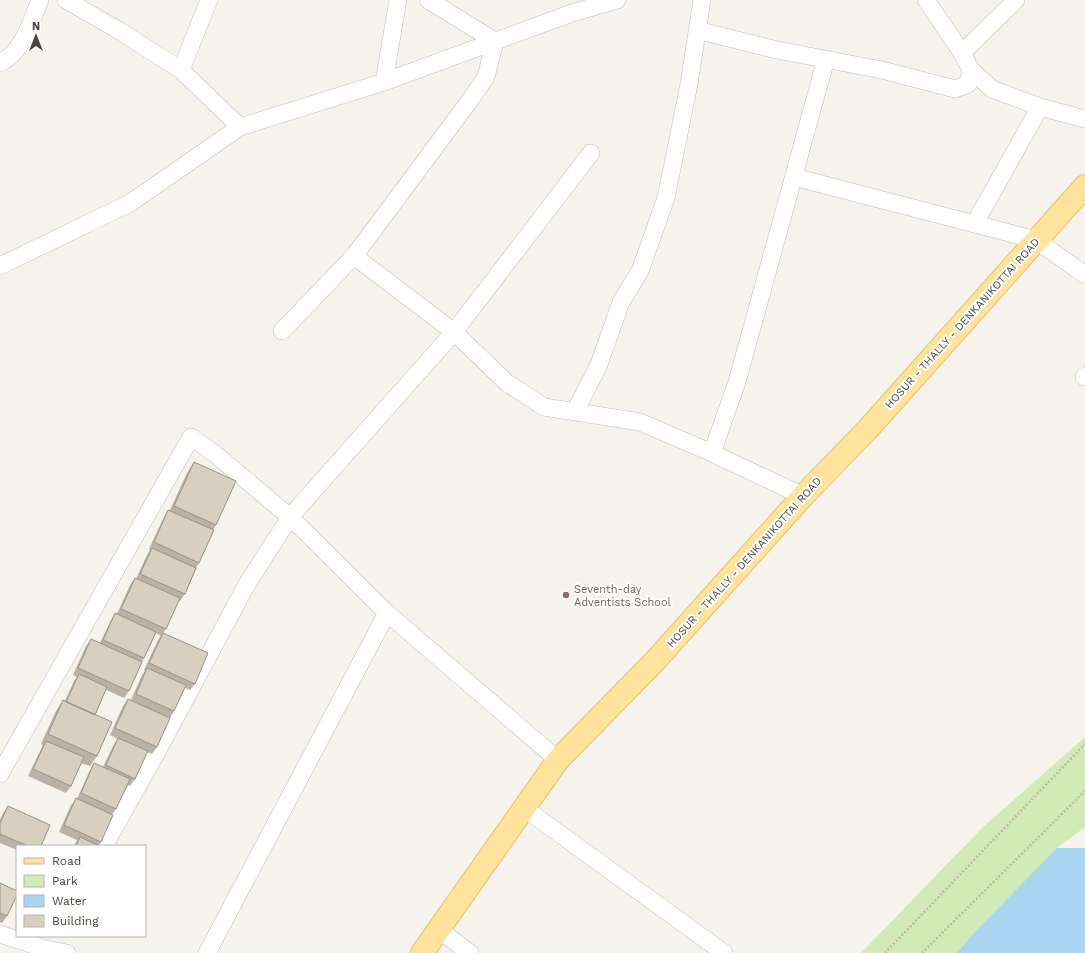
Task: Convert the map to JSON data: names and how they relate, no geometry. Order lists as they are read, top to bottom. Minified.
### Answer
{"streets":{"main road":["HOSUR - THALLY - DENKANIKOTTAI ROAD"]},"places":["Seventh-day Adventists School"],"legend":["Road","Park","Water","Building"],"north":"top"}
